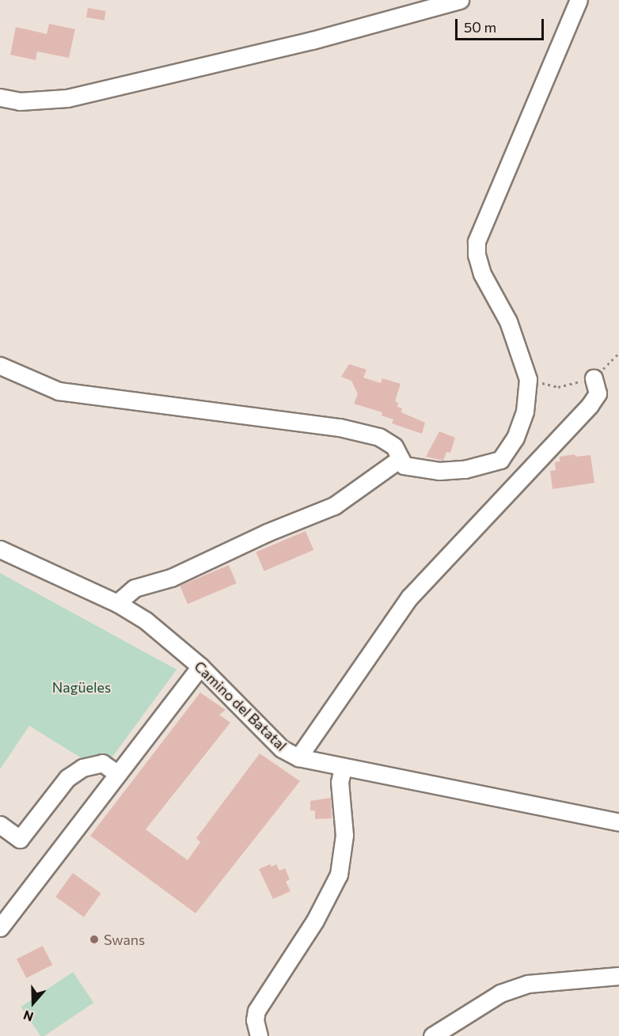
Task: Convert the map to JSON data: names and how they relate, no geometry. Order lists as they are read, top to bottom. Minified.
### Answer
{"streets":{"street":["Camino del Batatal"]},"parks":["Nagüeles"],"places":["Swans"],"scale_bar":"50 m","north":"bottom"}
